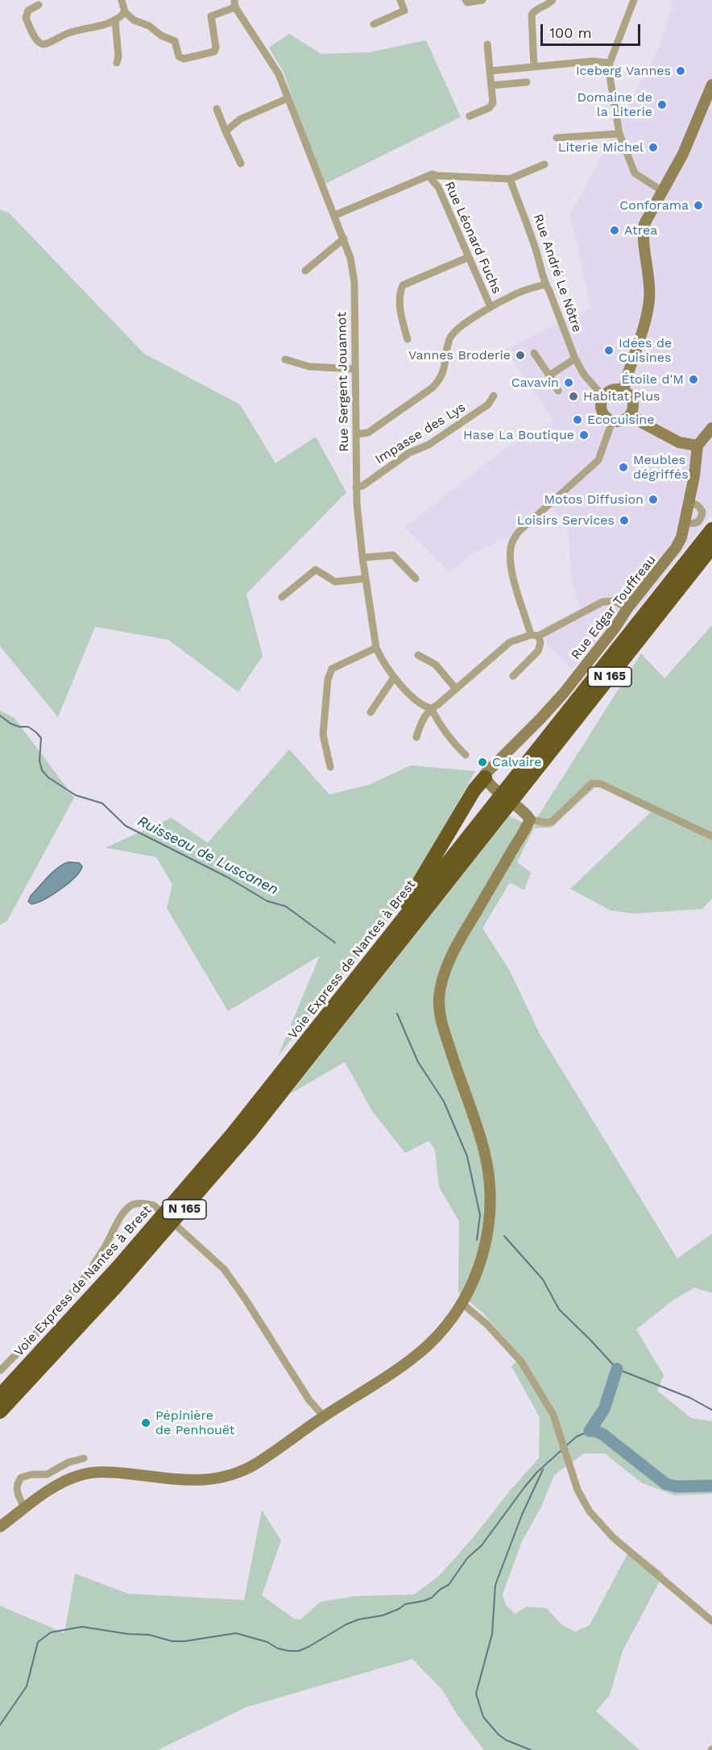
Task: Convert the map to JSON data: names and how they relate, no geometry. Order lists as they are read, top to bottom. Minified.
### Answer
{"streets":{"highway":["N 165","Voie Express de Nantes à Brest"],"street":["Rue Léonard Fuchs","Rue André Le Nôtre","Rue Sergent Jouannot","Impasse des Lys","Rue Edgar Touffreau"]},"crossings":[["Rue Sergent Jouannot","Impasse des Lys"]],"water":["Ruisseau de Luscanen"],"places":["Iceberg Vannes","Domaine de la Literie","Literie Michel","Conforama","Atrea","Idées de Cuisines","Vannes Broderie","Étoile d'M","Cavavin","Habitat Plus","Ecocuisine","Hase La Boutique","Meubles dégriffés","Motos Diffusion","Loisirs Services","Calvaire","Pépinière de Penhouët"],"scale_bar":"100 m"}
